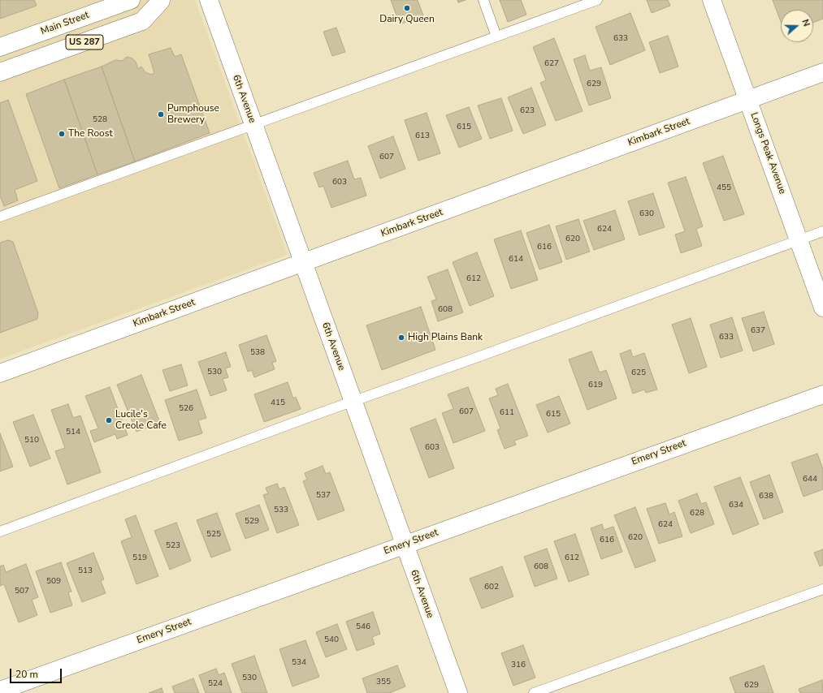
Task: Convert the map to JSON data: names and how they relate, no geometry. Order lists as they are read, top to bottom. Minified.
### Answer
{"streets":{"main road":["Main Street","US 287","6th Avenue","Kimbark Street","Longs Peak Avenue","Emery Street"]},"crossings":[["6th Avenue","Kimbark Street"],["6th Avenue","Emery Street"],["Kimbark Street","Longs Peak Avenue"]],"places":["Dairy Queen","Pumphouse Brewery","The Roost","High Plains Bank","Lucile's Creole Cafe"],"house_numbers":["633","627","629","623","528","615","613","607","603","455","630","624","620","616","614","612","608","637","633","538","530","625","619","415","526","607","611","615","514","510","603","644","537","638","634","533","628","529","624","525","620","616","523","519","612","608","513","509","602","507","546","540","534","316","530","355","524","629"],"scale_bar":"20 m","north":"right"}
